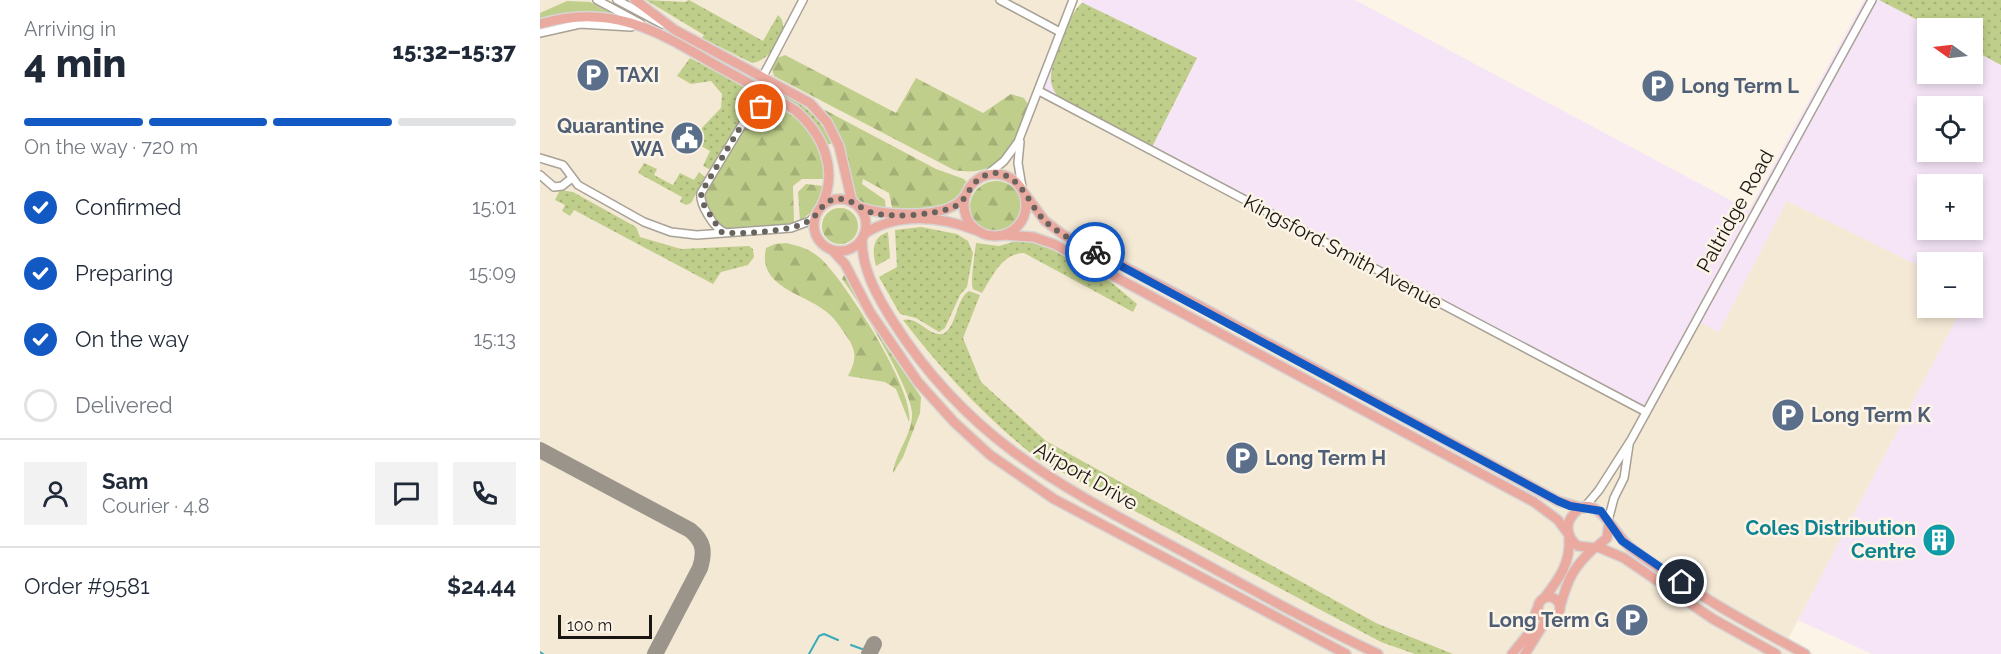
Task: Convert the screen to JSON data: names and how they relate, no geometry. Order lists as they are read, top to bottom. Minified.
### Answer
{"streets":{"main road":["Airport Drive"],"street":["Paltridge Road","Kingsford Smith Avenue"]},"crossings":[["Paltridge Road","Kingsford Smith Avenue"]],"places":{"parking":["TAXI","Long Term L","Long Term K","Long Term H","Long Term G"],"public building":["Quarantine WA"],"building":["Coles Distribution Centre"]},"scale_bar":"100 m","north":"left","page":{"heading":["4 min","Arriving in","15:32–15:37"],"panel":["Sam","Courier · 4.8","Order #9581","$24.44"],"map_buttons":["+","−"],"bar":"On the way · 720 m","list":[["Confirmed","15:01"],["Preparing","15:09"],["On the way","15:13"],"Delivered"],"scale":"100 m"}}
